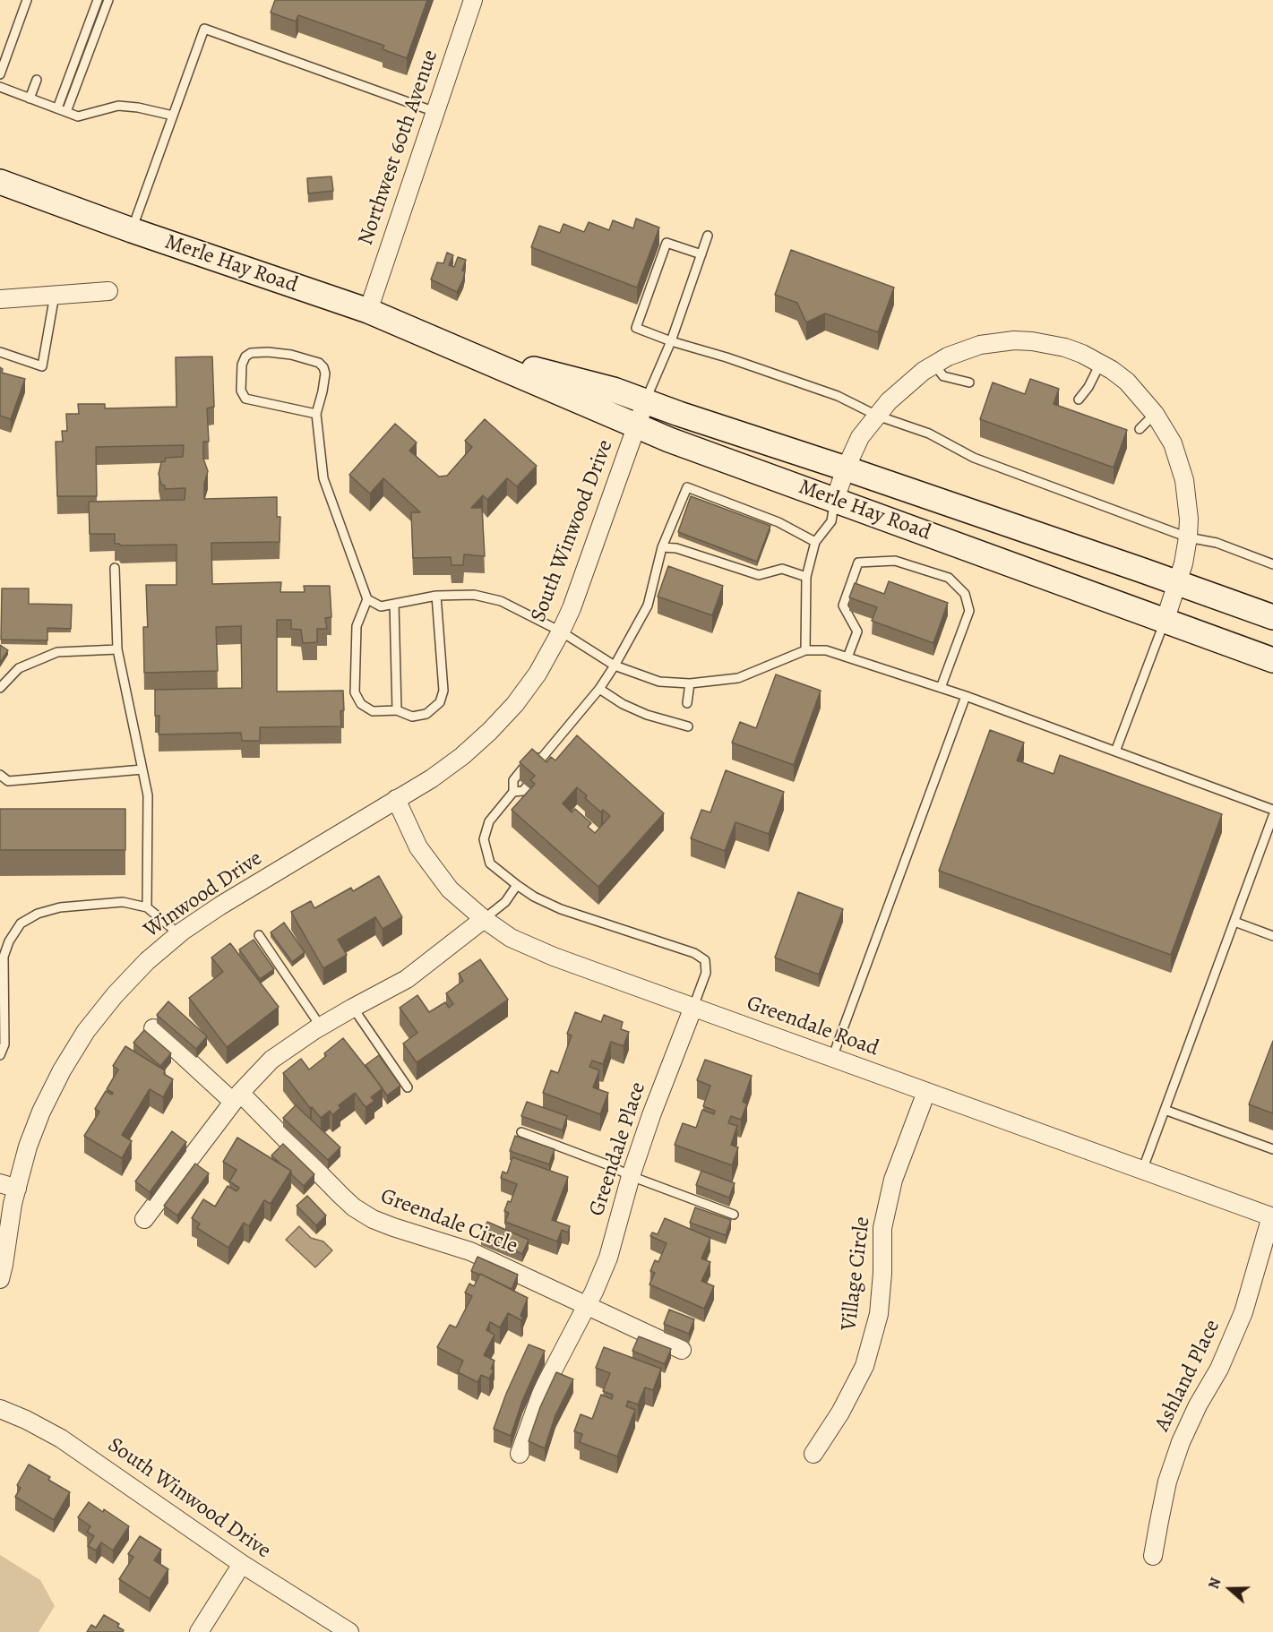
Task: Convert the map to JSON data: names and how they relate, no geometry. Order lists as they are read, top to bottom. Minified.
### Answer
{"streets":{"main road":["Merle Hay Road"],"street":["Northwest 60th Avenue","South Winwood Drive","Winwood Drive","Greendale Road","Greendale Place","Greendale Circle","Village Circle","Ashland Place"]},"crossings":[["Northwest 60th Avenue","Merle Hay Road"],["Merle Hay Road","South Winwood Drive"],["South Winwood Drive","Winwood Drive"],["South Winwood Drive","Greendale Road"],["Greendale Road","Greendale Place"],["Greendale Road","Village Circle"],["Greendale Road","Ashland Place"],["Greendale Place","Greendale Circle"]],"north":"left"}
